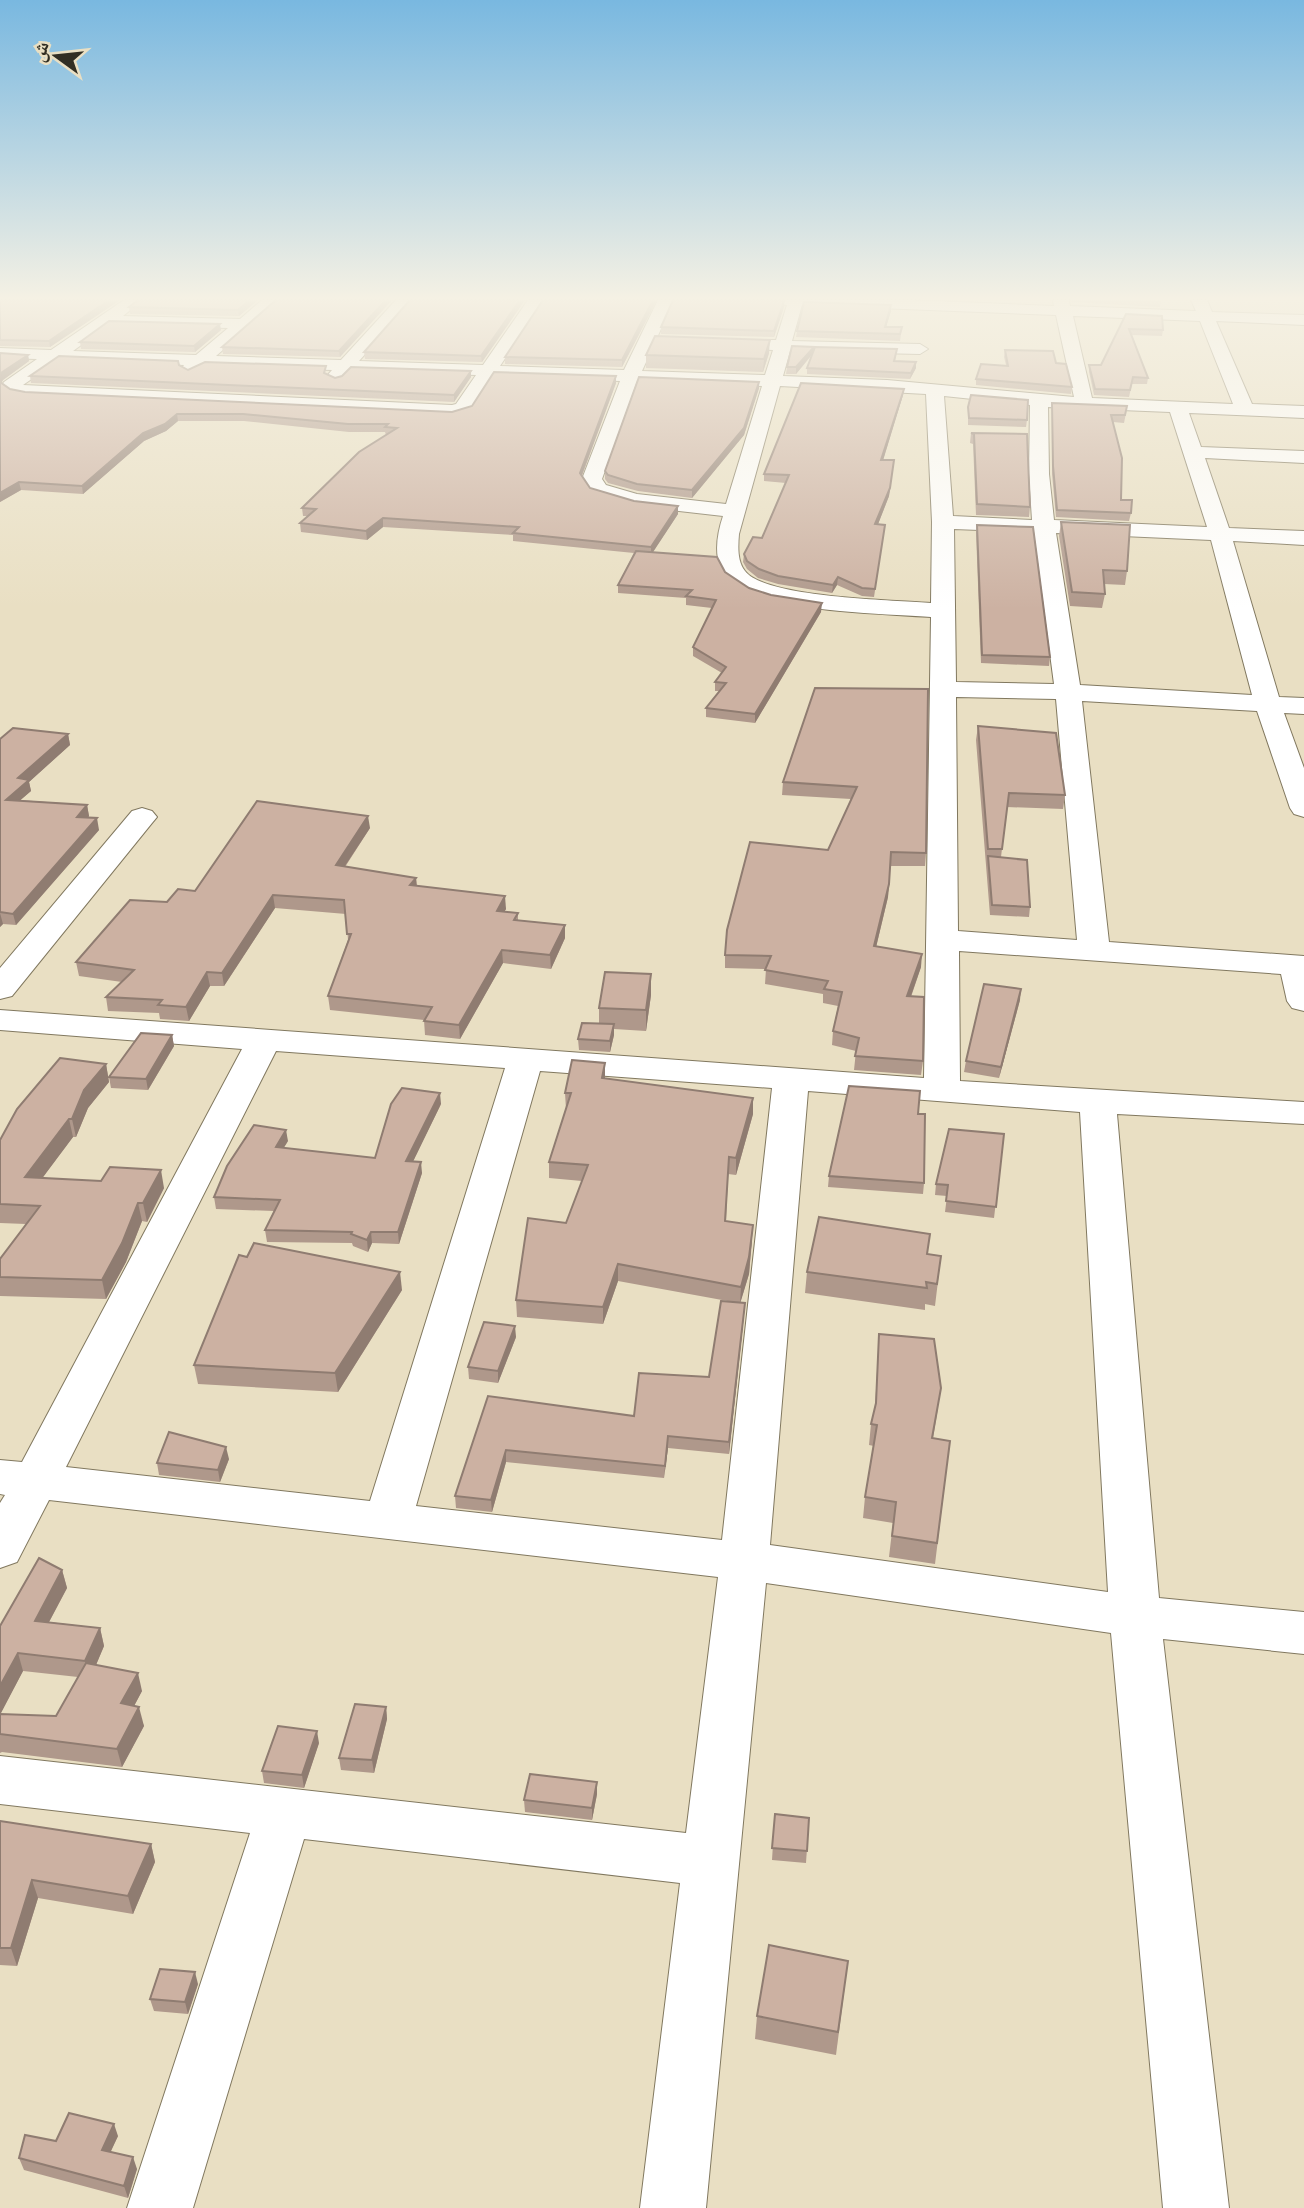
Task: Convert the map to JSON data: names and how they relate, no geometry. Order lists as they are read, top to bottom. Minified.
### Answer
{"north":"left"}
